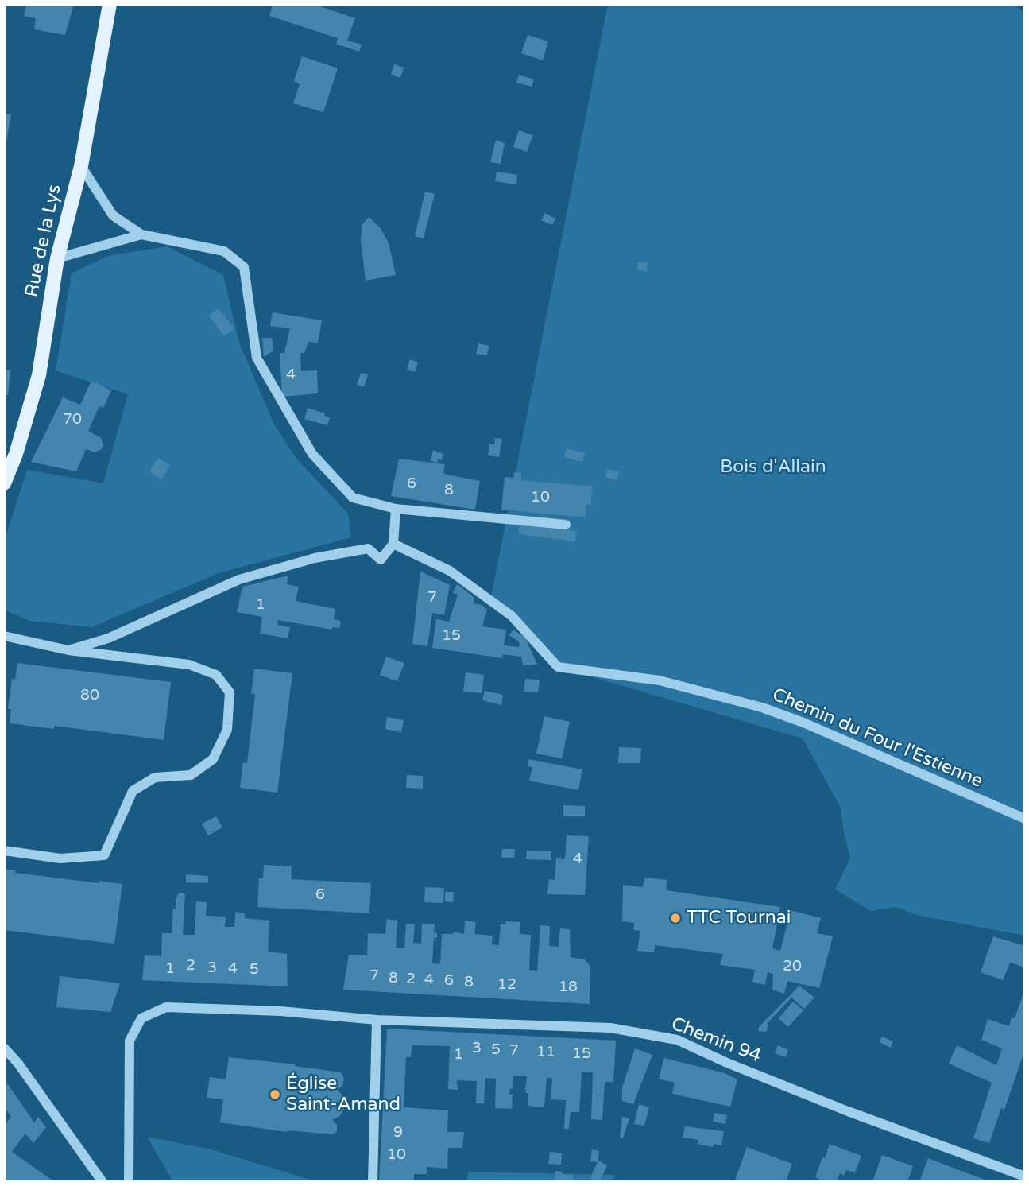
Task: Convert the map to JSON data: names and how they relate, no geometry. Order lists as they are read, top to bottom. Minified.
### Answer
{"streets":{"main road":["Rue de la Lys"],"street":["Chemin du Four l'Estienne","Chemin 94"]},"parks":["Bois d'Allain"],"places":["TTC Tournai","Église Saint-Amand"],"house_numbers":["4","70","6","8","10","7","1","15","80","4","6","2","20","3","1","4","5","7","8","2","4","6","8","12","18","3","5","7","11","15","1","9","10"]}
